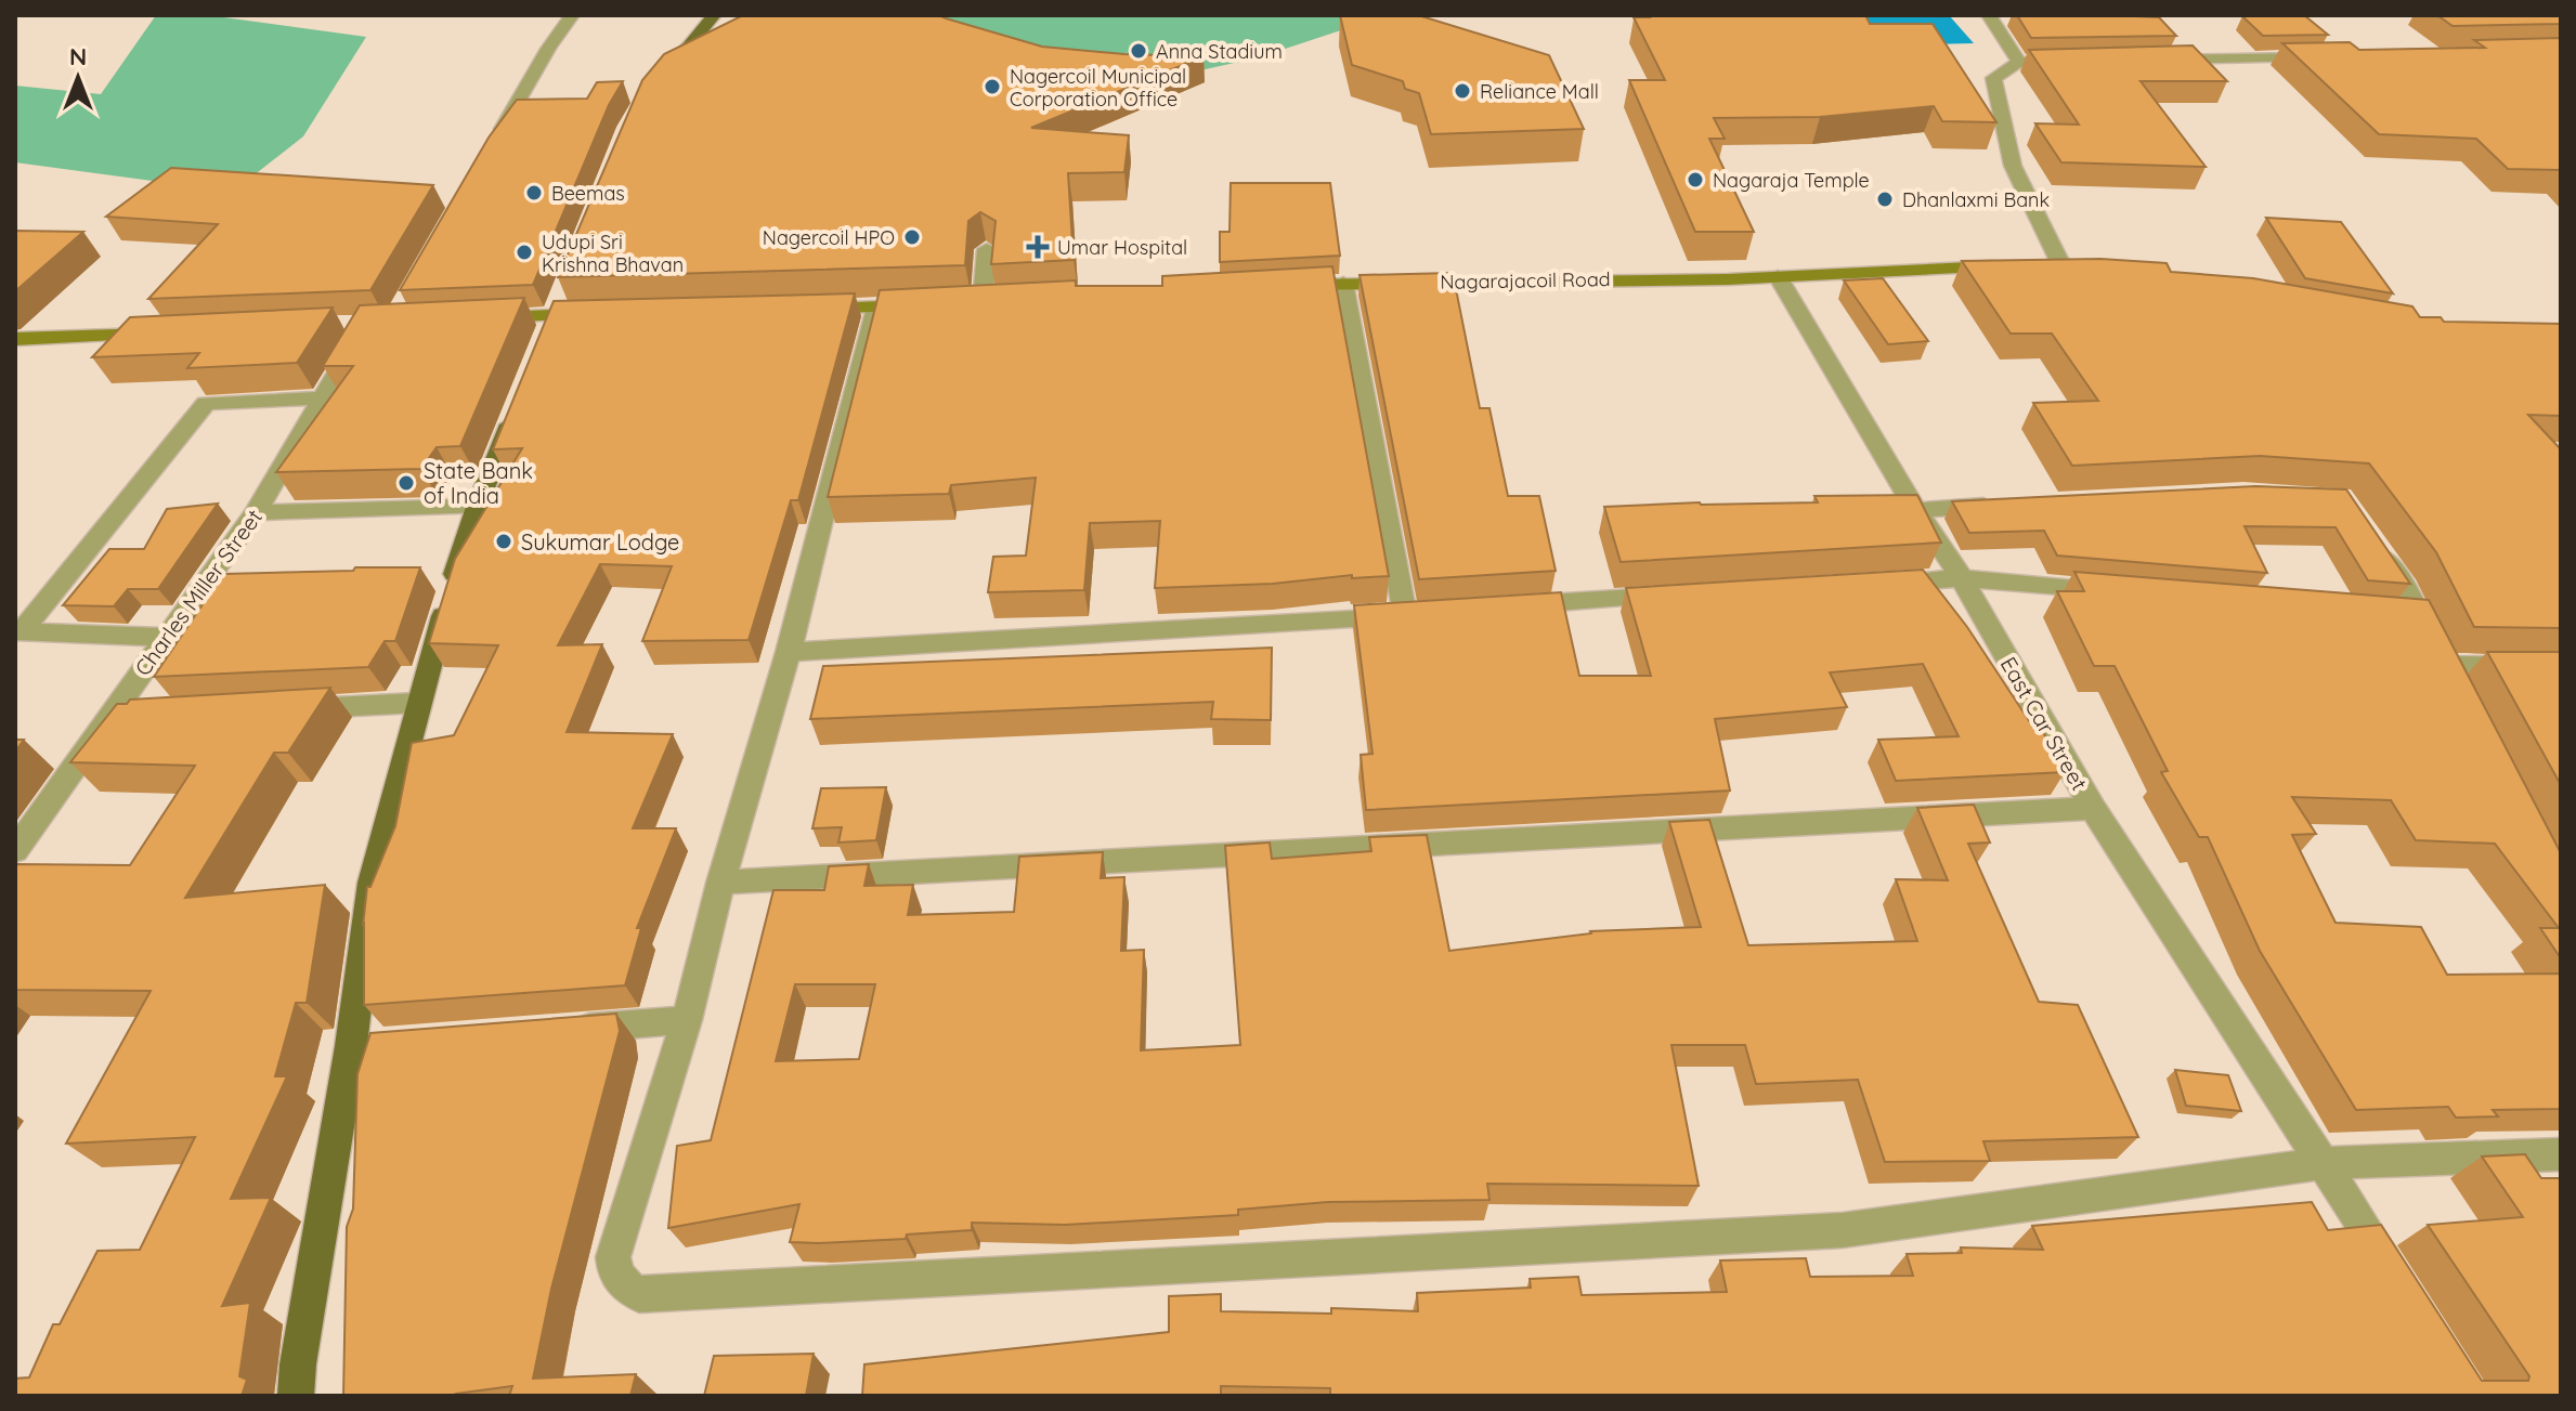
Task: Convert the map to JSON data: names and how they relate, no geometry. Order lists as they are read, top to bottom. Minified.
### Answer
{"streets":{"street":["Nagarajacoil Road","Charles Miller Street","East Car Street"]},"crossings":[["Nagarajacoil Road","East Car Street"]],"places":{"other":["Anna Stadium","Nagercoil Municipal Corporation Office","Reliance Mall","Nagaraja Temple","Beemas","Dhanlaxmi Bank","Nagercoil HPO","Udupi Sri Krishna Bhavan","State Bank of India","Sukumar Lodge"],"health":["Umar Hospital"]},"north":"top"}
